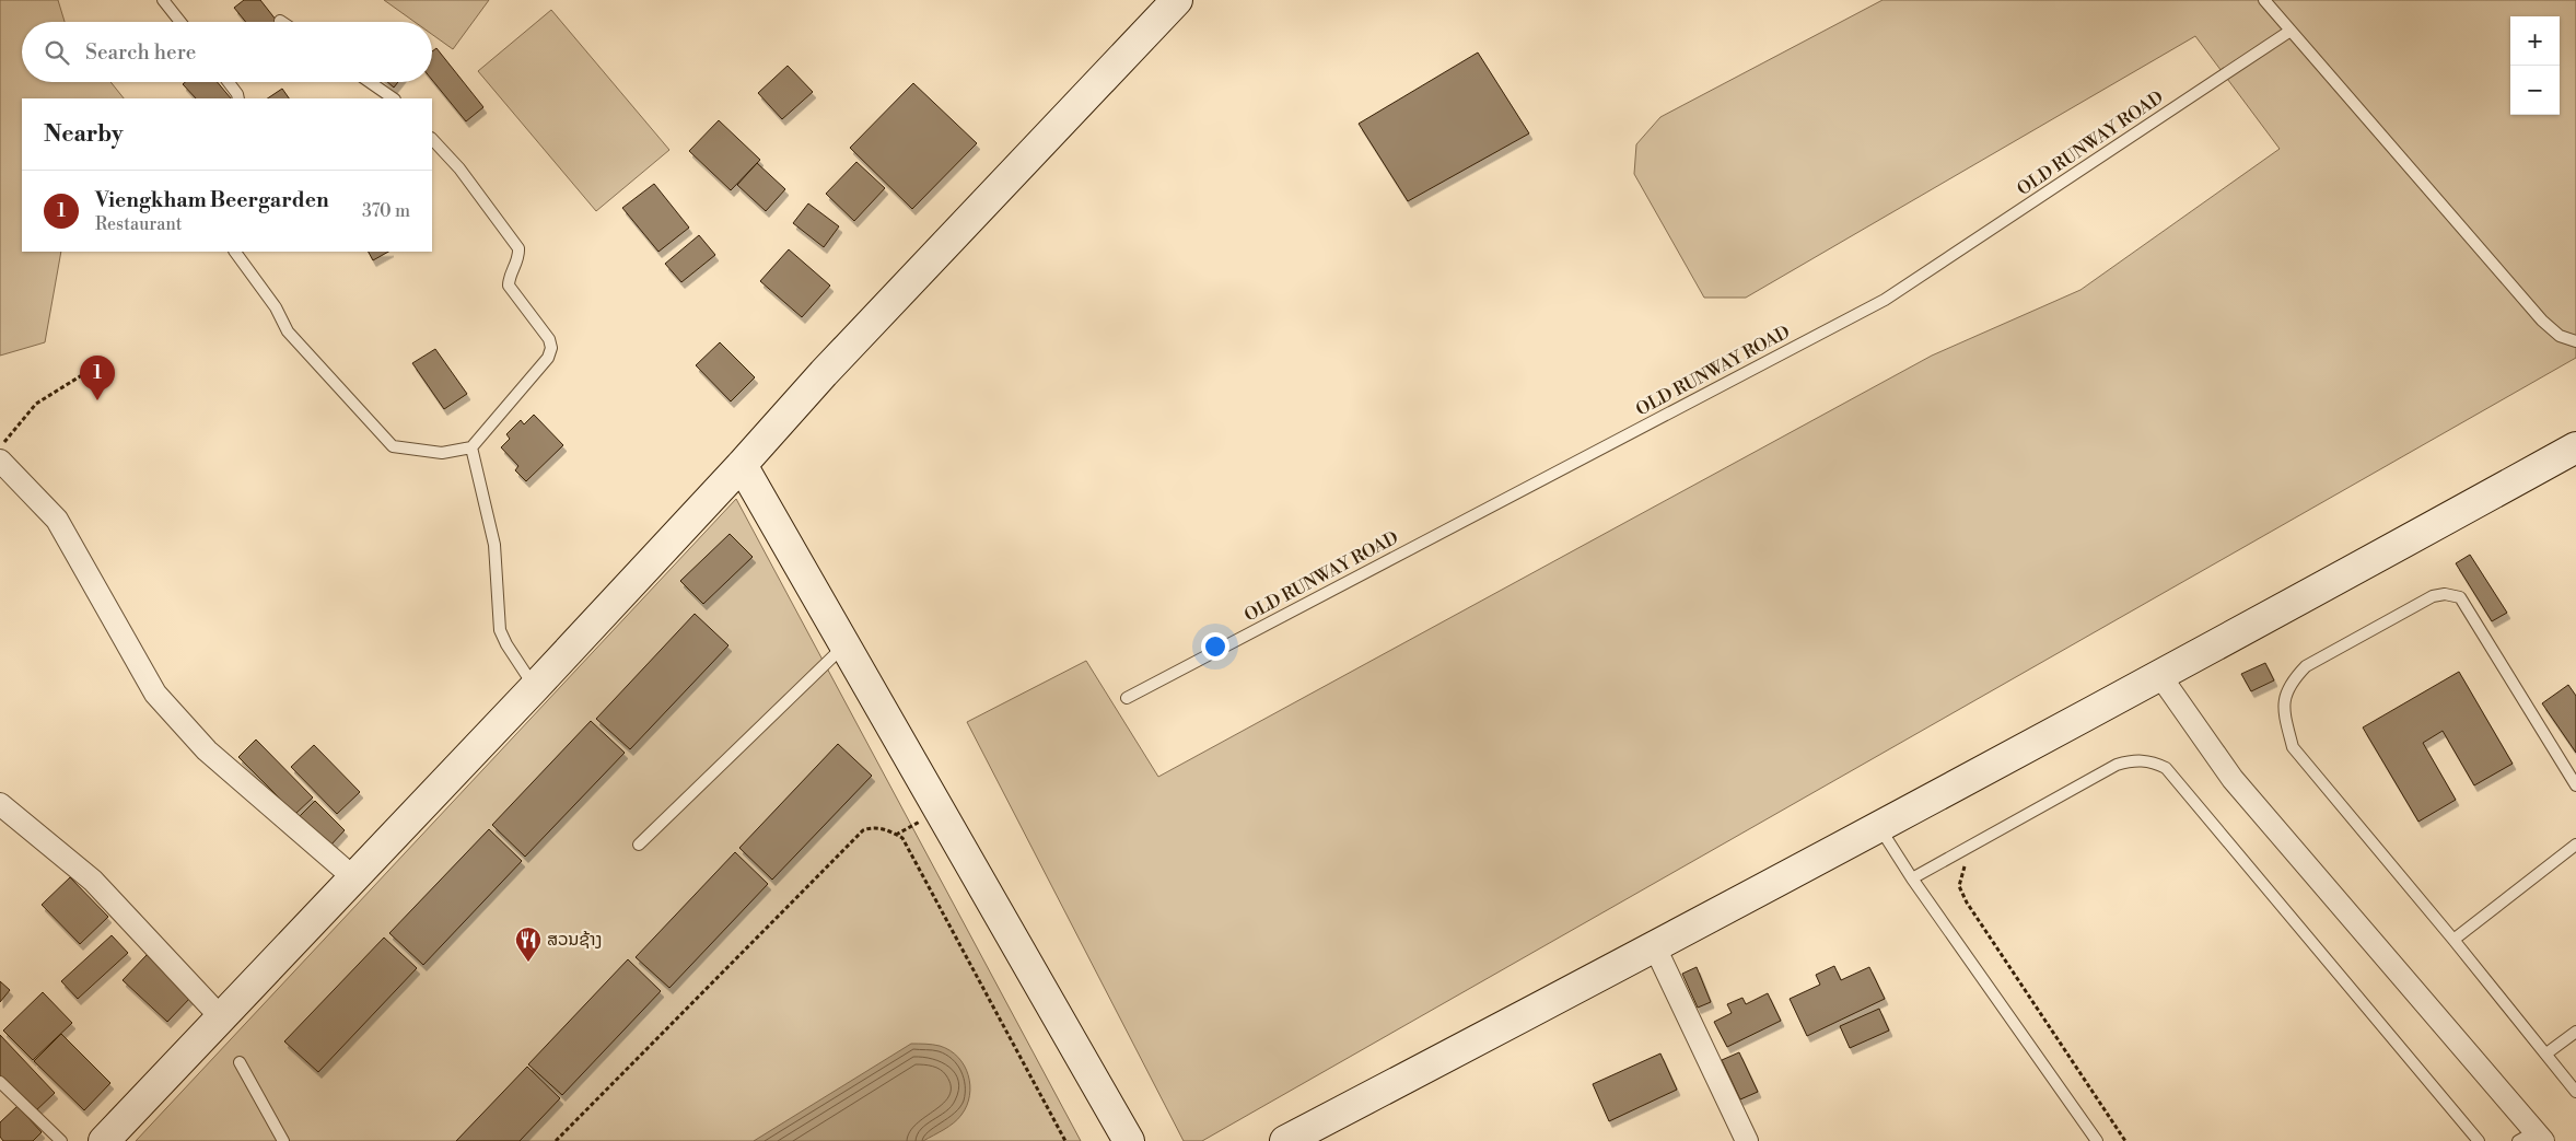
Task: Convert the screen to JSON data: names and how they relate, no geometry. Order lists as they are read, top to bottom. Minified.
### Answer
{"streets":{"lane":["OLD RUNWAY ROAD"]},"places":{"restaurant":["ສວນຊ້າງ"]},"page":{"map_buttons":["+","−"],"search":"Search here","heading":"Nearby","list":[{"mark":"1","name":"Viengkham Beergarden","note":"Restaurant","value":"370 m"}],"pins":"1"}}
